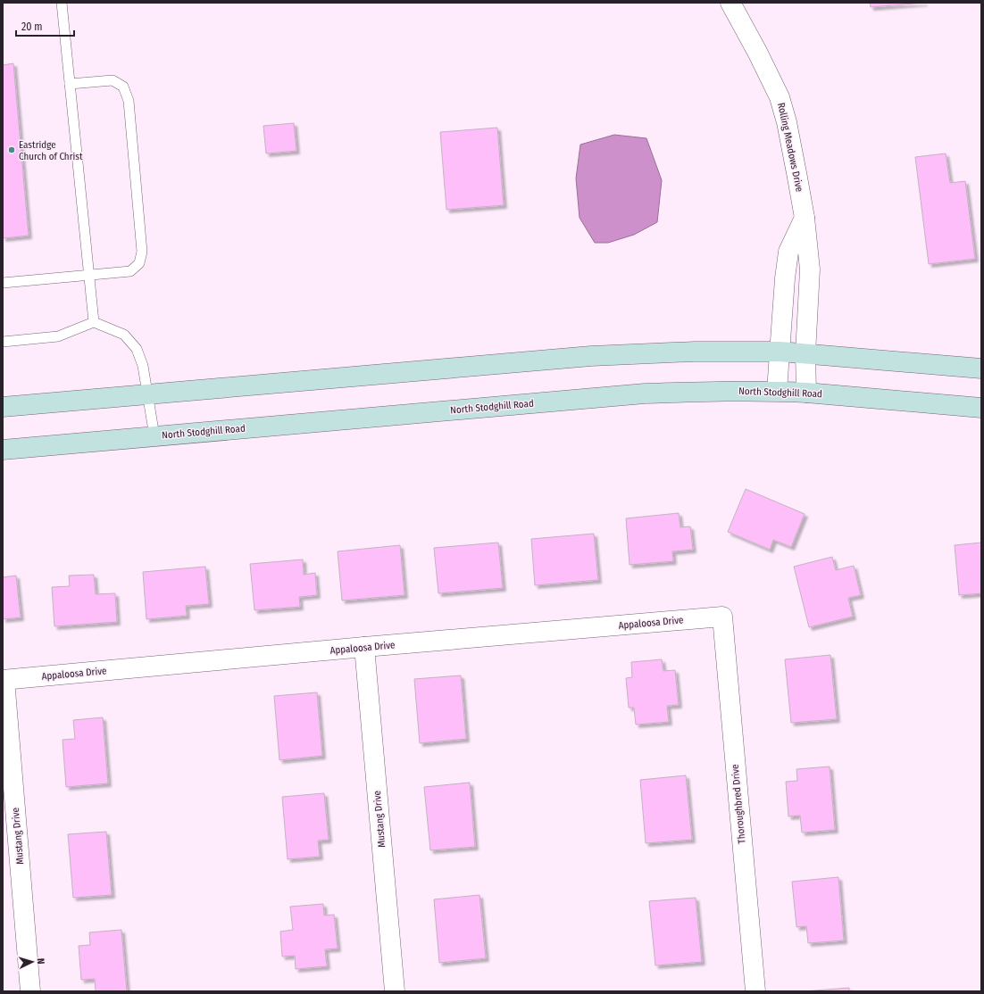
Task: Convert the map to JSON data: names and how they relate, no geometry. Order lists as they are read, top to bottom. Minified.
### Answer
{"streets":{"main road":["North Stodghill Road"],"street":["Rolling Meadows Drive","Appaloosa Drive","Thoroughbred Drive","Mustang Drive"]},"crossings":[["Rolling Meadows Drive","North Stodghill Road"],["Appaloosa Drive","Thoroughbred Drive"],["Appaloosa Drive","Mustang Drive"]],"places":["Eastridge Church of Christ"],"scale_bar":"20 m","north":"right"}
